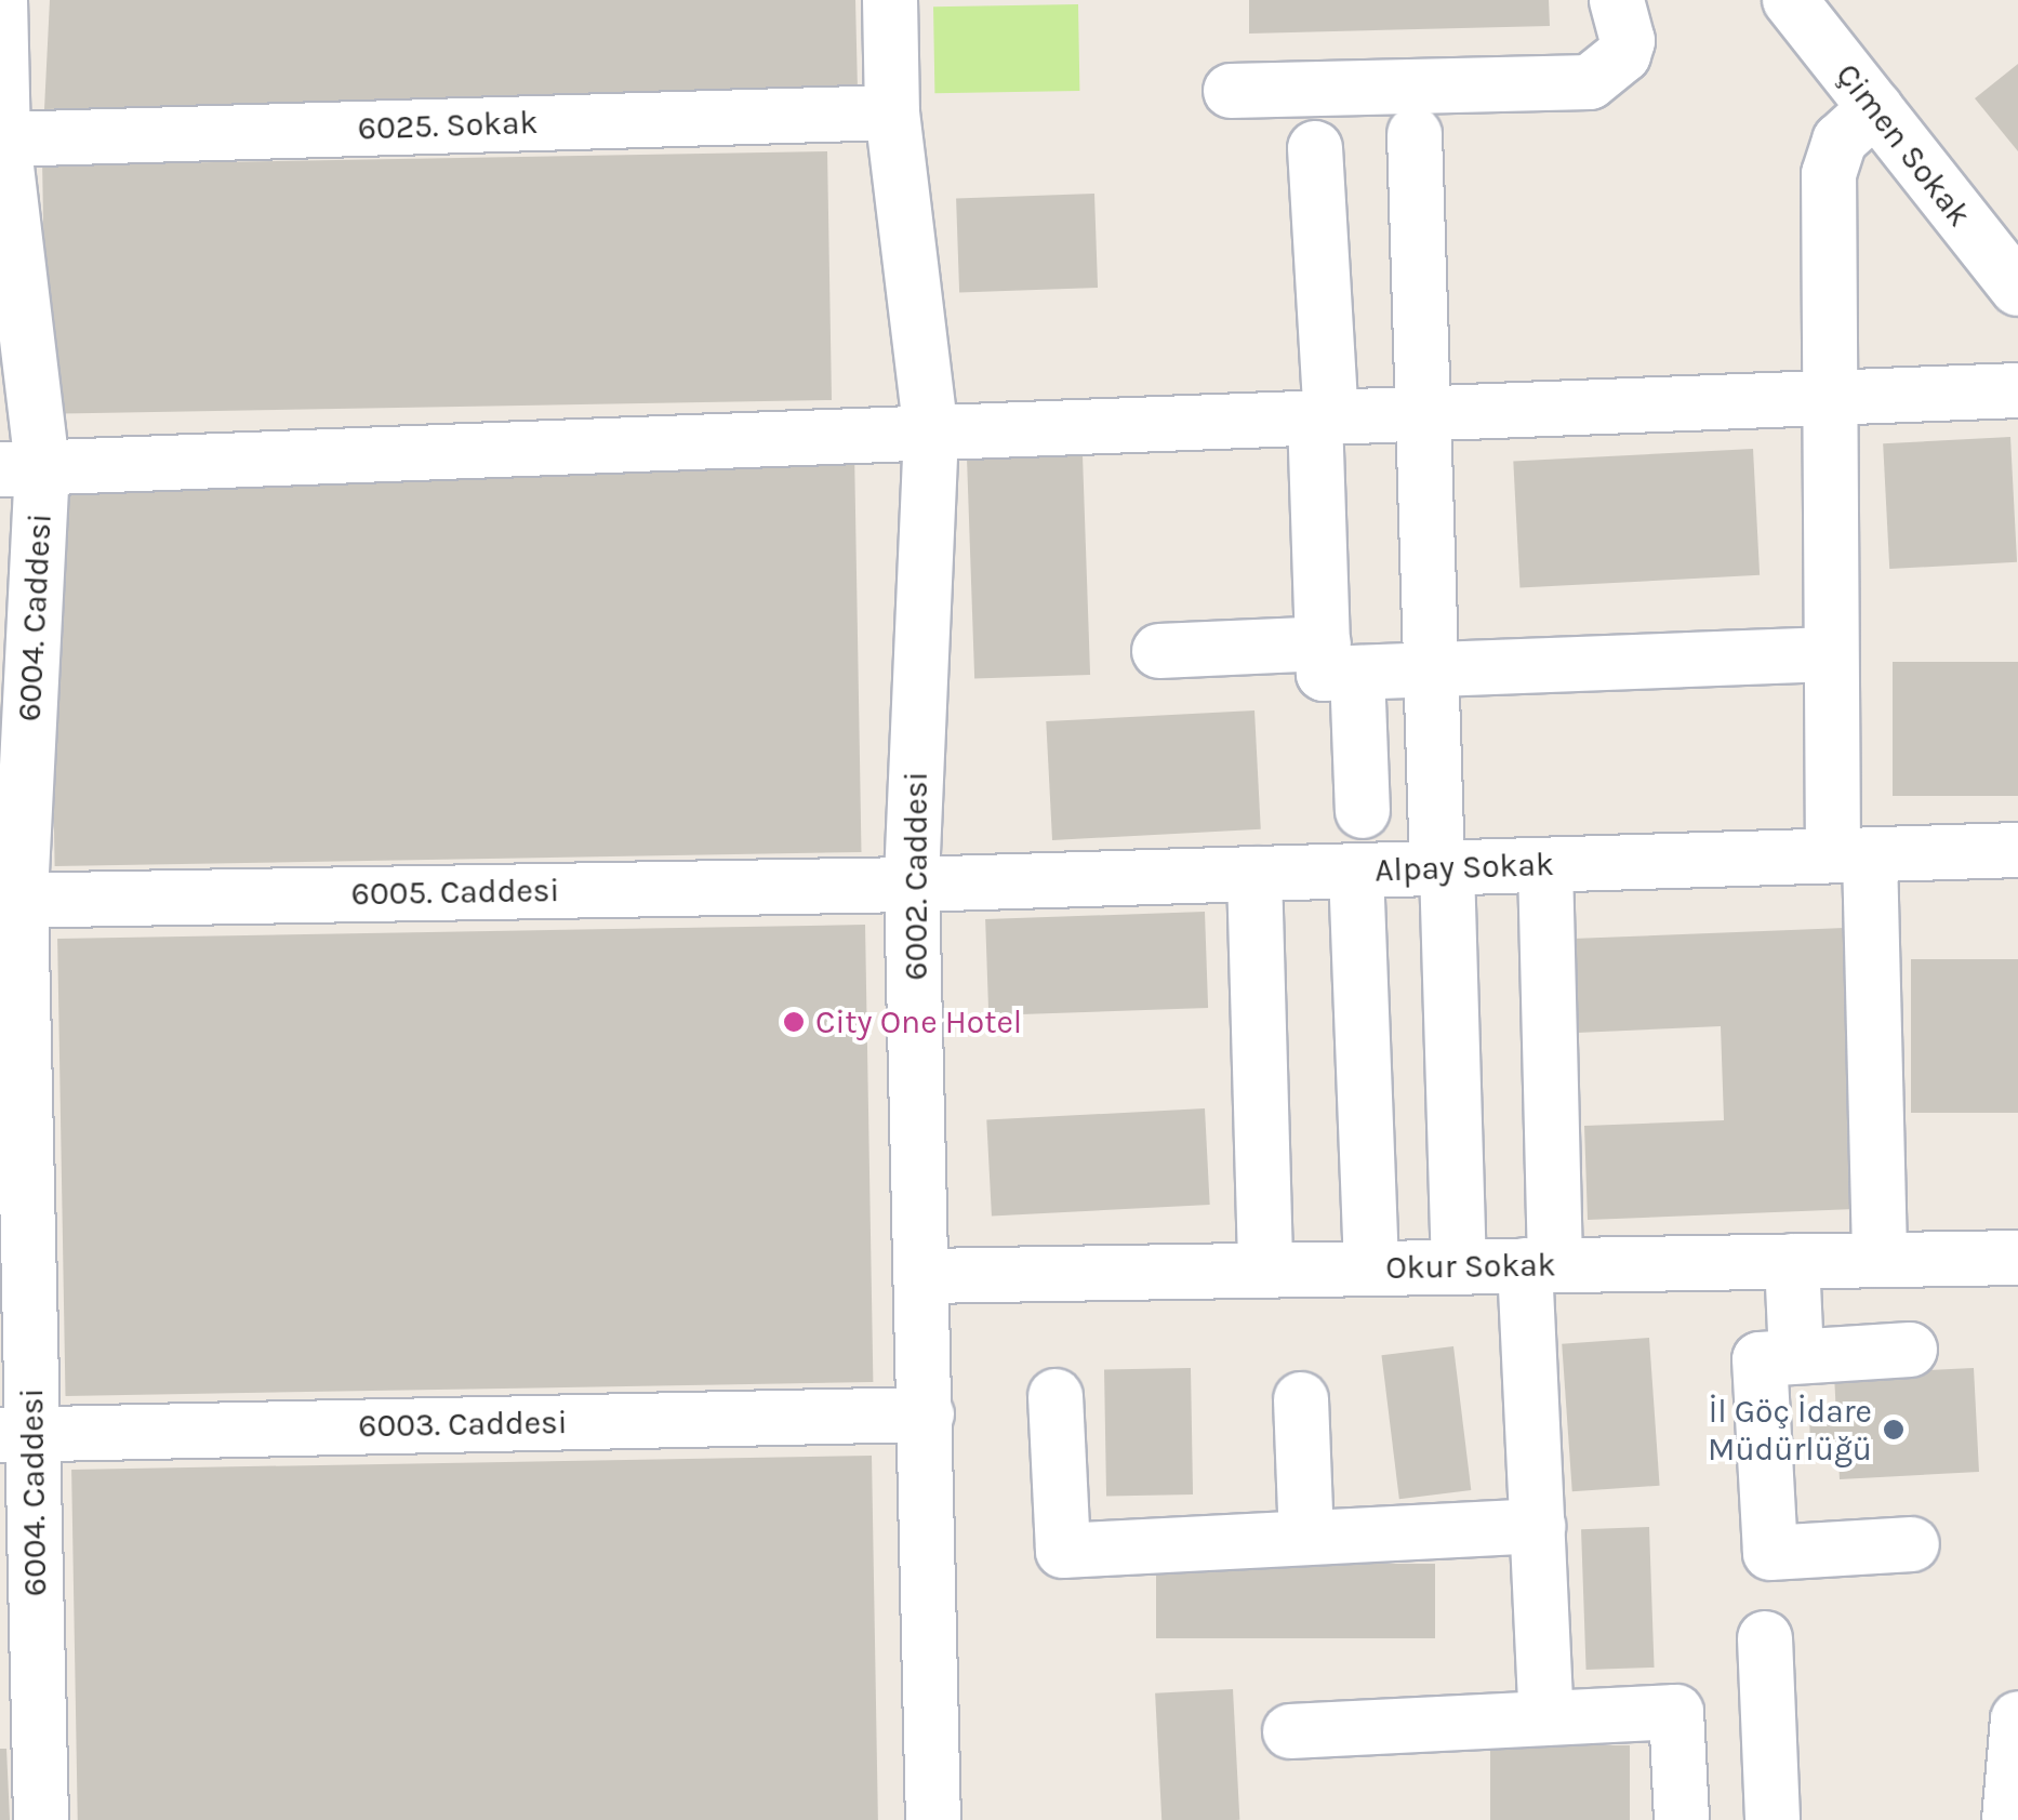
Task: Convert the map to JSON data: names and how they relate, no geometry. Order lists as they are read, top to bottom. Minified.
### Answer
{"streets":{"street":["6025. Sokak","Çimen Sokak","6004. Caddesi","Alpay Sokak","6002. Caddesi","6005. Caddesi","Okur Sokak","6003. Caddesi"]},"crossings":[["6025. Sokak","6004. Caddesi"],["6025. Sokak","6002. Caddesi"],["6004. Caddesi","6005. Caddesi"],["6004. Caddesi","6003. Caddesi"],["Alpay Sokak","6002. Caddesi"],["Alpay Sokak","6005. Caddesi"],["6002. Caddesi","6005. Caddesi"],["6002. Caddesi","Okur Sokak"],["6002. Caddesi","6003. Caddesi"]],"places":["City One Hotel","İl Göç İdare Müdürlüğü"]}
